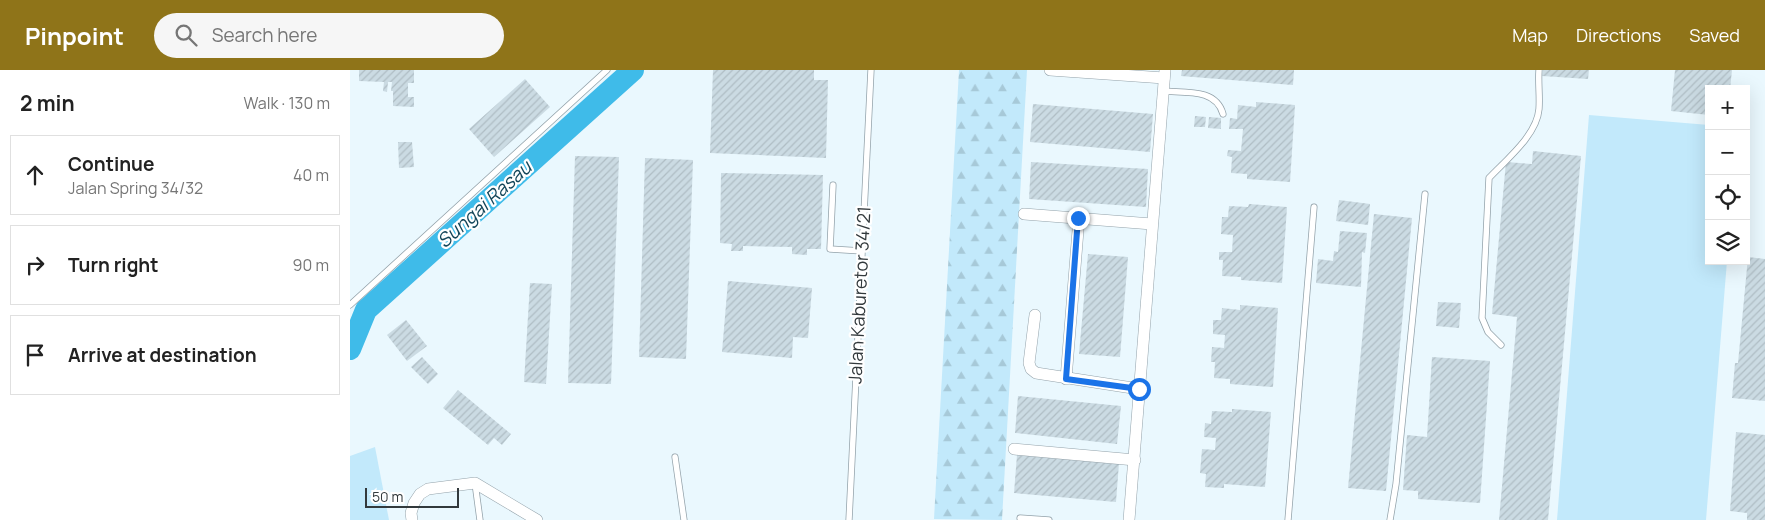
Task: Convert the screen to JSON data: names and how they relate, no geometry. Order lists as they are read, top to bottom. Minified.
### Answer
{"streets":{"lane":["Jalan Kaburetor 34/21"]},"water":["Sungai Rasau"],"scale_bar":"50 m","page":{"header":"Pinpoint","search":"Search here","nav":["Map","Directions","Saved"],"heading":["2 min","Walk · 130 m"],"map_buttons":["+","−"],"list":[["Continue","Jalan Spring 34/32","40 m"],["Turn right","90 m"],"Arrive at destination"],"scale":"50 m"}}
